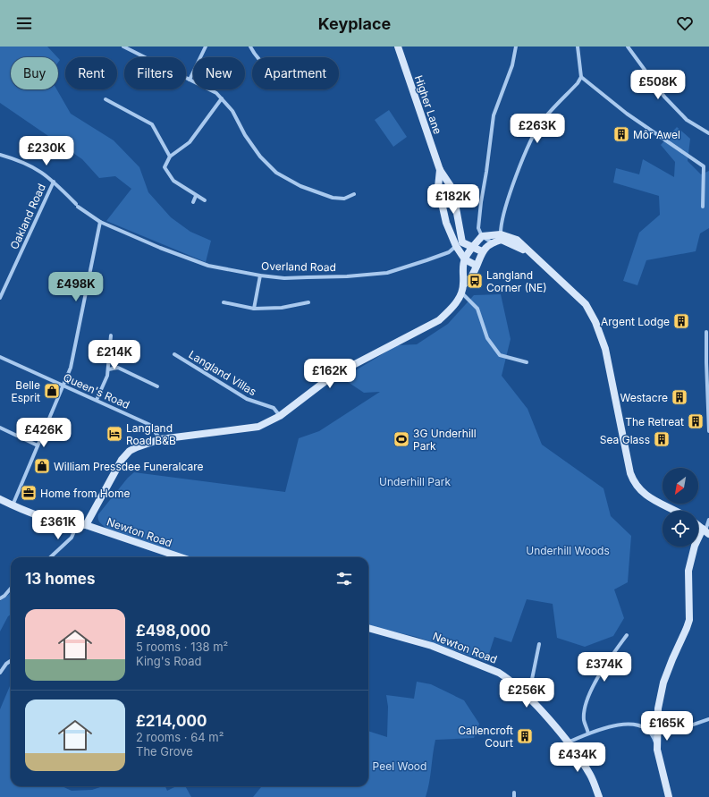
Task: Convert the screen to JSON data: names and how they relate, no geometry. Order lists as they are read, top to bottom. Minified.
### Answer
{"streets":{"main road":["Higher Lane","Newton Road"],"street":["Oakland Road","Overland Road","Langland Villas","Queen's Road"]},"crossings":[["Higher Lane","Overland Road"],["Oakland Road","Overland Road"]],"parks":["Underhill Park","Underhill Woods","Peel Wood"],"places":{"building":["Môr Awel","Argent Lodge","Westacre","The Retreat","Sea Glass","Callencroft Court"],"bus stop":["Langland Corner (NE)"],"shop":["Belle Esprit","William Pressdee Funeralcare"],"hotel":["Langland Road B&B"],"sports":["3G Underhill Park"],"office":["Home from Home"]},"north":"bottom left","page":{"header":"Keyplace","chip":["Buy","Rent","Filters","New","Apartment"],"price":["£508K","£263K","£230K","£182K","£498K","£214K","£162K","£426K","£361K","£374K","£256K","£165K","£434K"],"heading":"13 homes","list":[{"name":"£498,000","note":"5 rooms · 138 m² · King's Road"},{"name":"£214,000","note":"2 rooms · 64 m² · The Grove"}]}}
